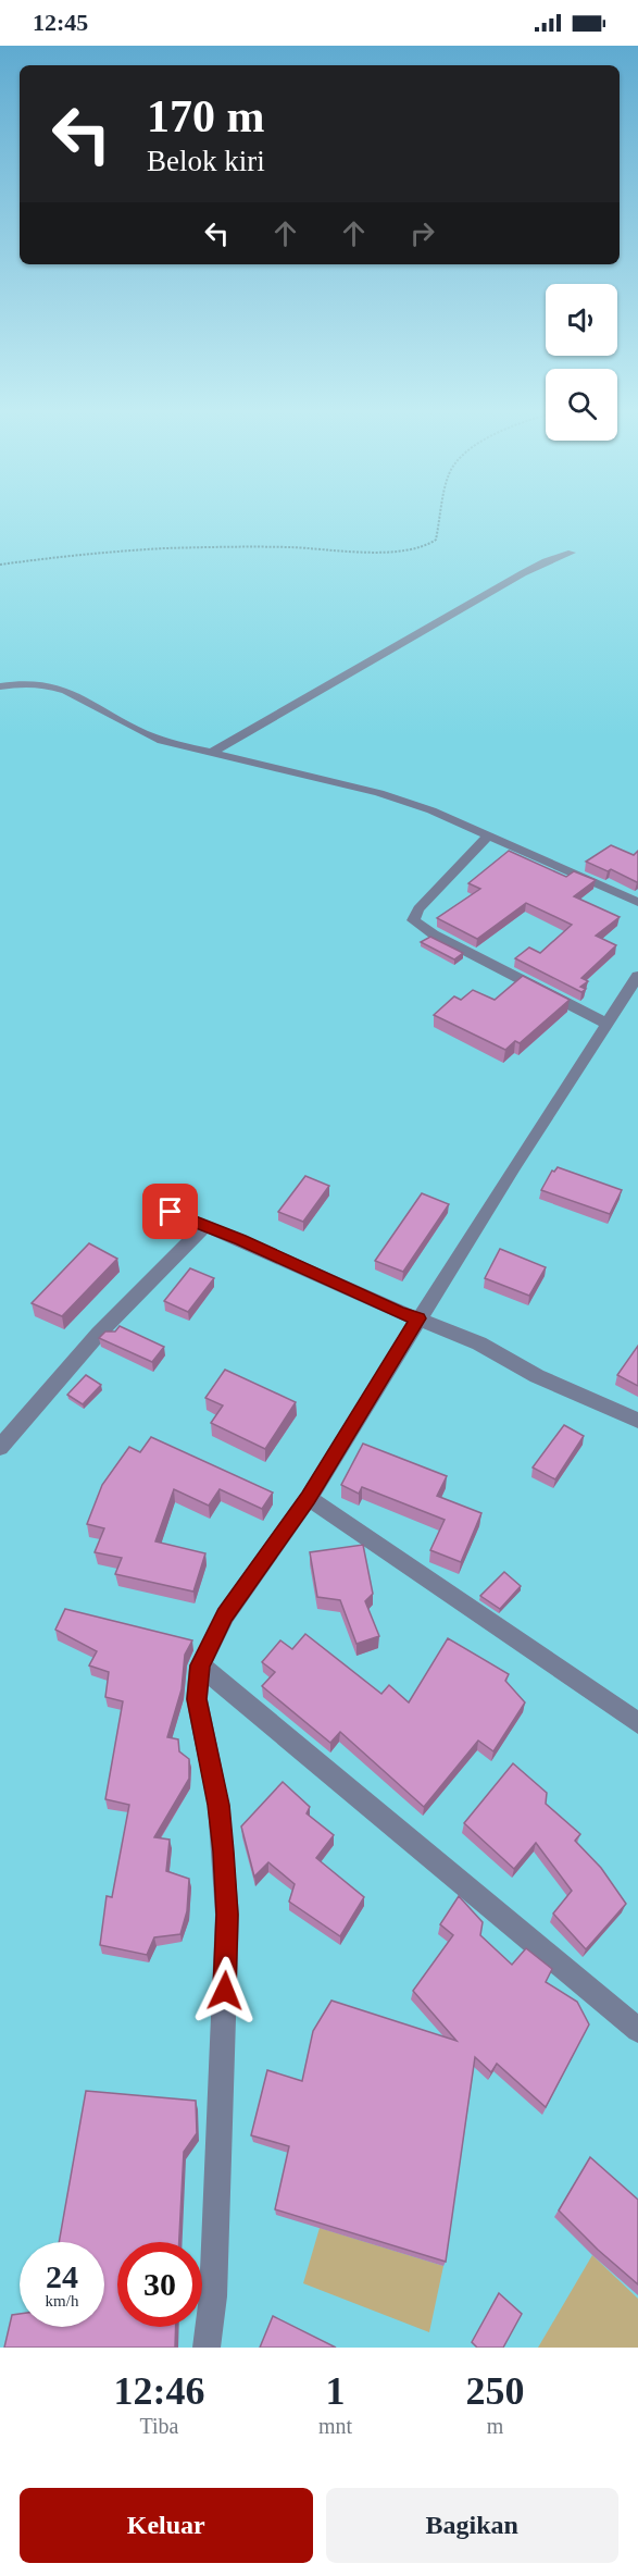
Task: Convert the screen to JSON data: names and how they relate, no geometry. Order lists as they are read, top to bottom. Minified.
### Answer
{"page":{"status":"12:45","turn":["170 m","Belok kiri"],"speed":"24 km/h","limit":"30","eta":["12:46","Tiba","1","mnt","250","m"],"buttons":["Keluar","Bagikan"]}}
